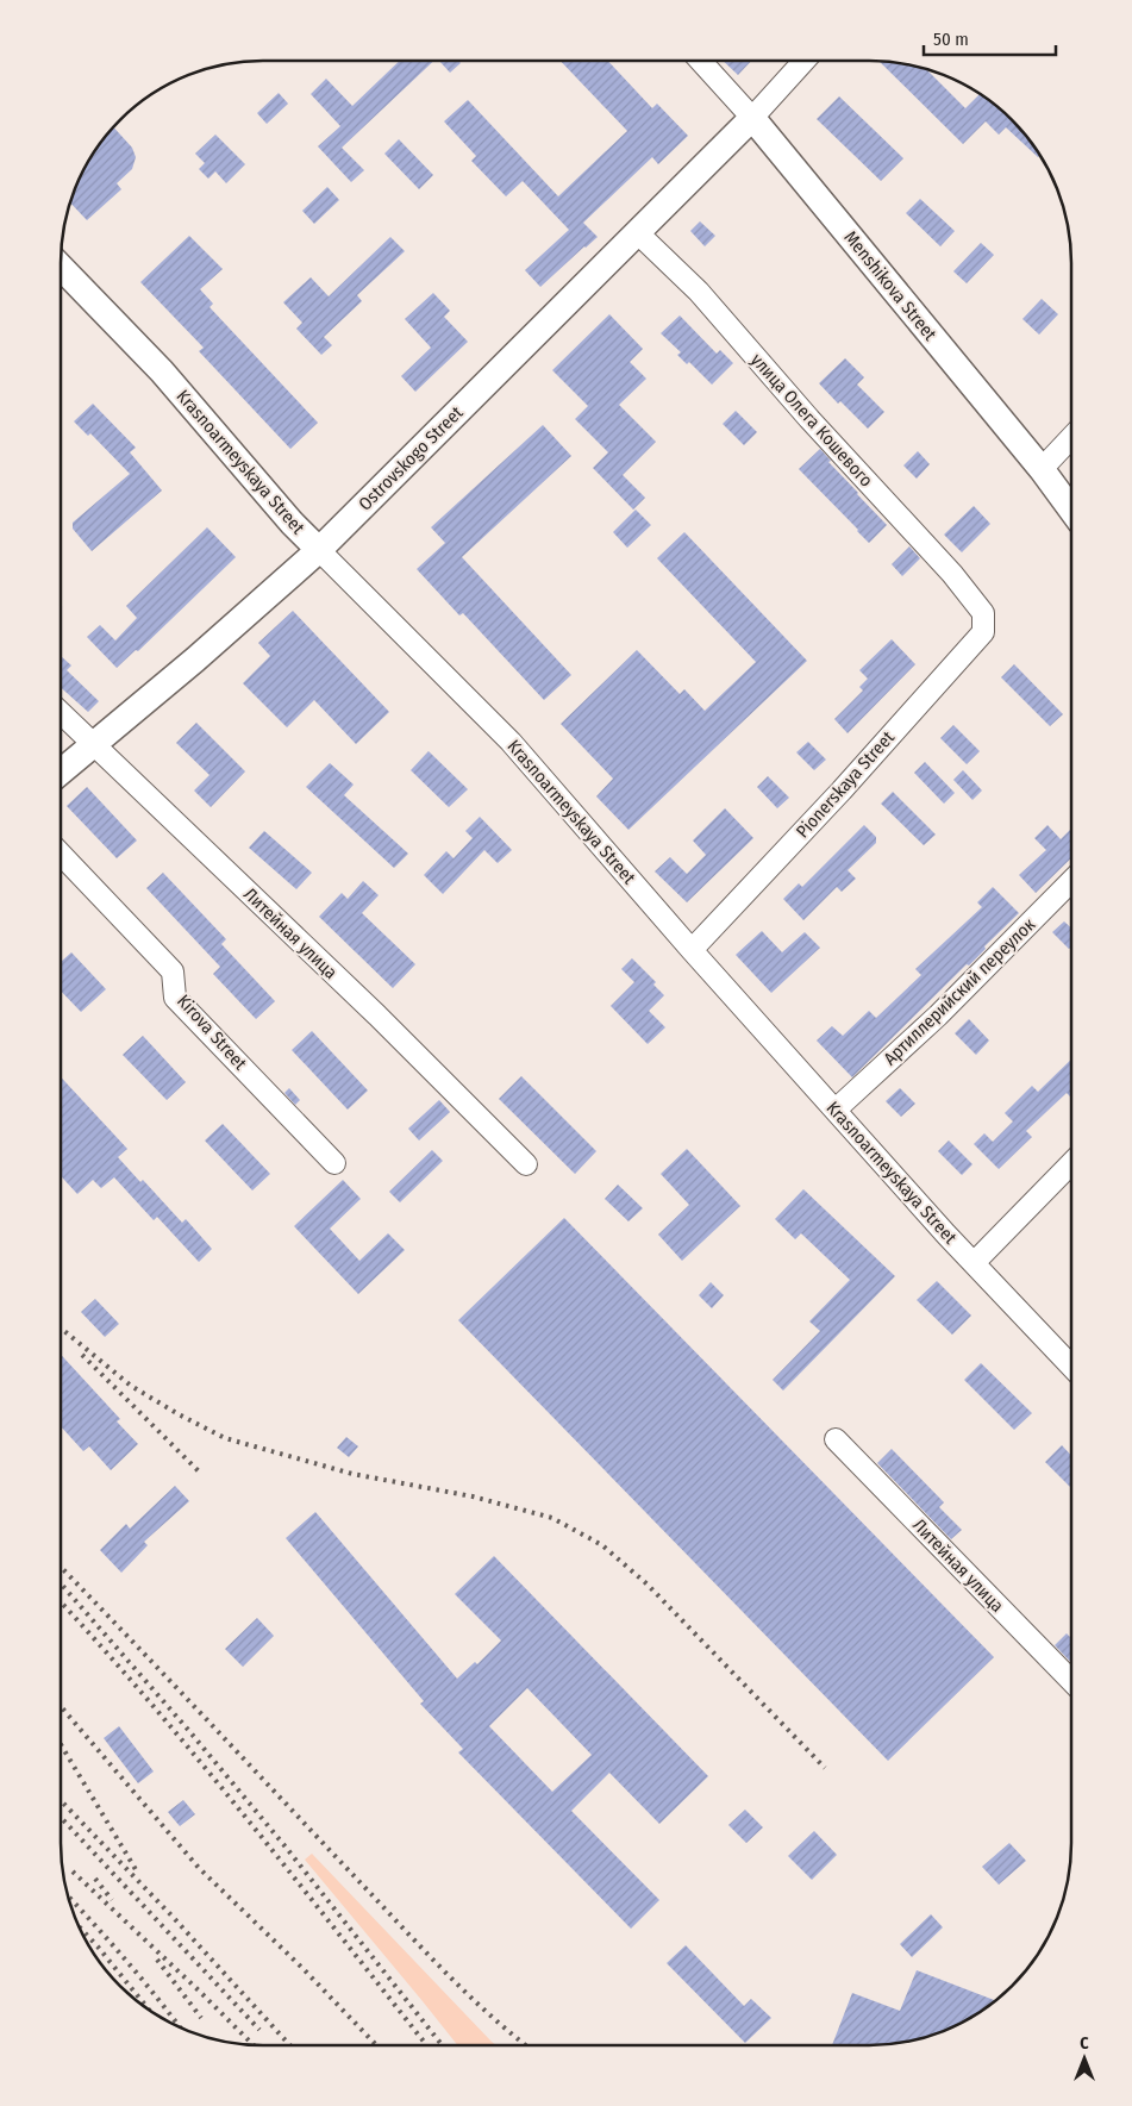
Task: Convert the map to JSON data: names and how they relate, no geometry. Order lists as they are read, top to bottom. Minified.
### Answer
{"streets":{"street":["Menshikova Street","улица Олега Кошевого","Ostrovskogo Street","Krasnoarmeyskaya Street","Pionerskaya Street","Литейная улица","Артиллерийский переулок","Kirova Street"]},"crossings":[["Menshikova Street","Ostrovskogo Street"],["улица Олега Кошевого","Ostrovskogo Street"],["улица Олега Кошевого","Pionerskaya Street"],["Ostrovskogo Street","Krasnoarmeyskaya Street"],["Ostrovskogo Street","Литейная улица"],["Krasnoarmeyskaya Street","Pionerskaya Street"],["Krasnoarmeyskaya Street","Артиллерийский переулок"]],"scale_bar":"50 m","north":"top"}
